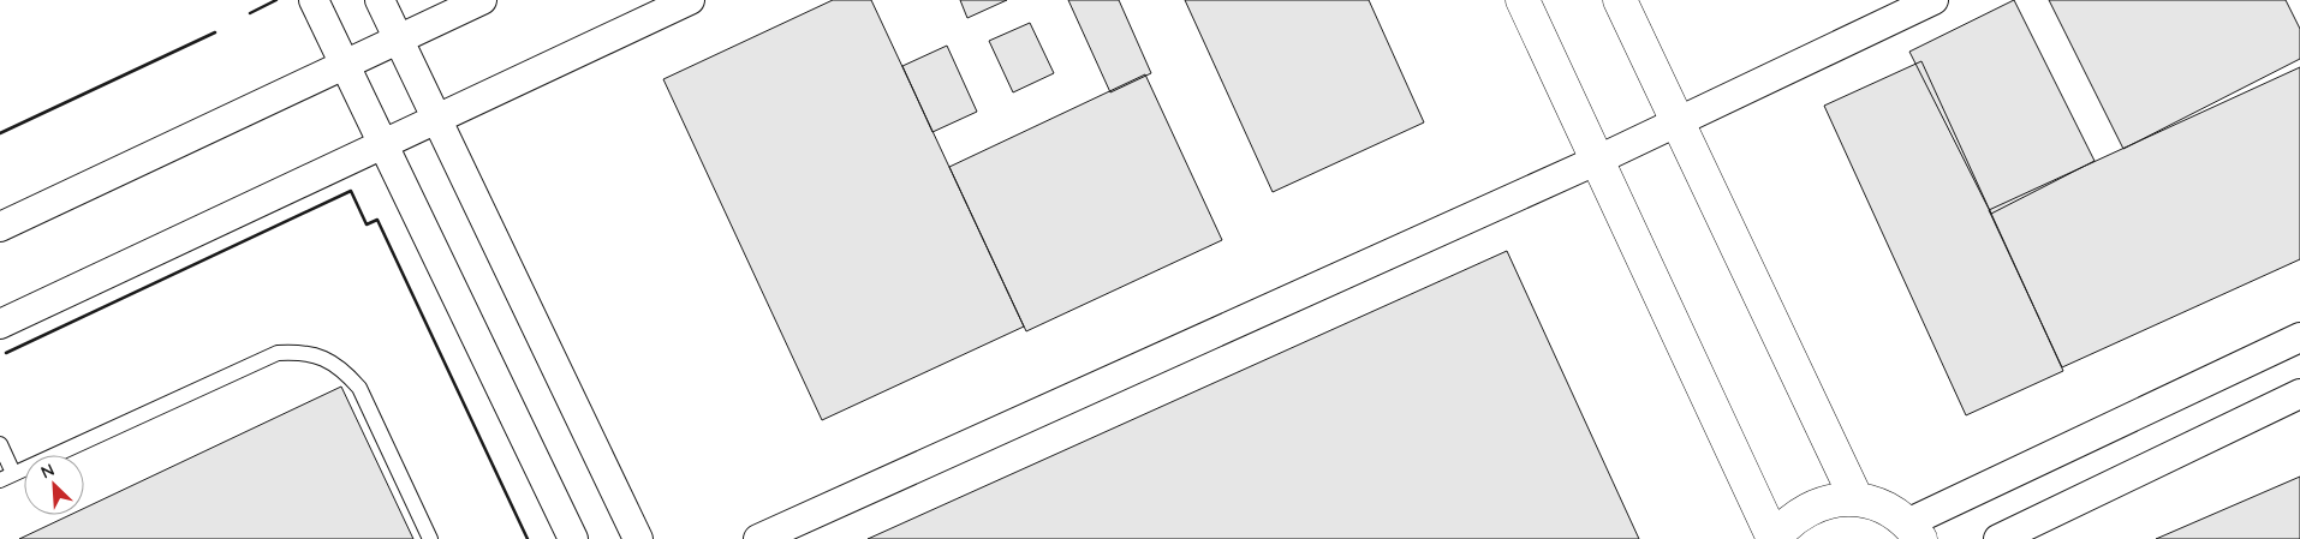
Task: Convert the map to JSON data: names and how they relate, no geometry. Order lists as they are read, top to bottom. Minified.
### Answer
{"north":"top left"}
